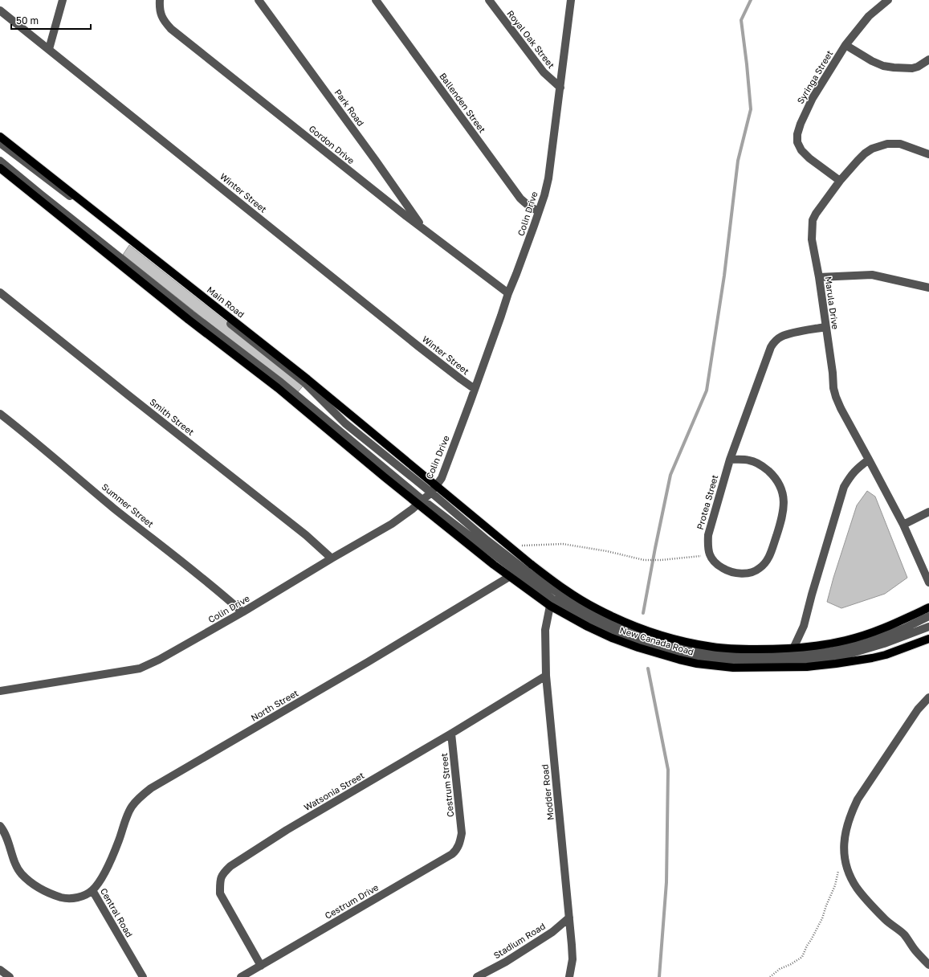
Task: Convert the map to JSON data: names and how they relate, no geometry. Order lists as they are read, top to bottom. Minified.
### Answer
{"streets":{"main road":["Main Road","New Canada Road"],"street":["Royal Oak Street","Syringa Street","Ballenden Street","Park Road","Gordon Drive","Winter Street","Colin Drive","Marula Drive","Smith Street","Protea Street","Summer Street","North Street","Cestrum Street","Watsonia Street","Modder Road","Cestrum Drive","Central Road","Stadium Road"]},"crossings":[["Royal Oak Street","Colin Drive"],["Syringa Street","Marula Drive"],["Ballenden Street","Colin Drive"],["Park Road","Gordon Drive"],["Gordon Drive","Colin Drive"],["Winter Street","Colin Drive"],["Colin Drive","Main Road"],["Colin Drive","Smith Street"],["Colin Drive","Summer Street"],["Colin Drive","New Canada Road"],["Main Road","New Canada Road"],["Marula Drive","Protea Street"],["New Canada Road","North Street"],["New Canada Road","Modder Road"],["North Street","Central Road"],["Cestrum Street","Watsonia Street"],["Cestrum Street","Cestrum Drive"],["Watsonia Street","Modder Road"],["Watsonia Street","Cestrum Drive"],["Modder Road","Stadium Road"]],"scale_bar":"50 m"}
